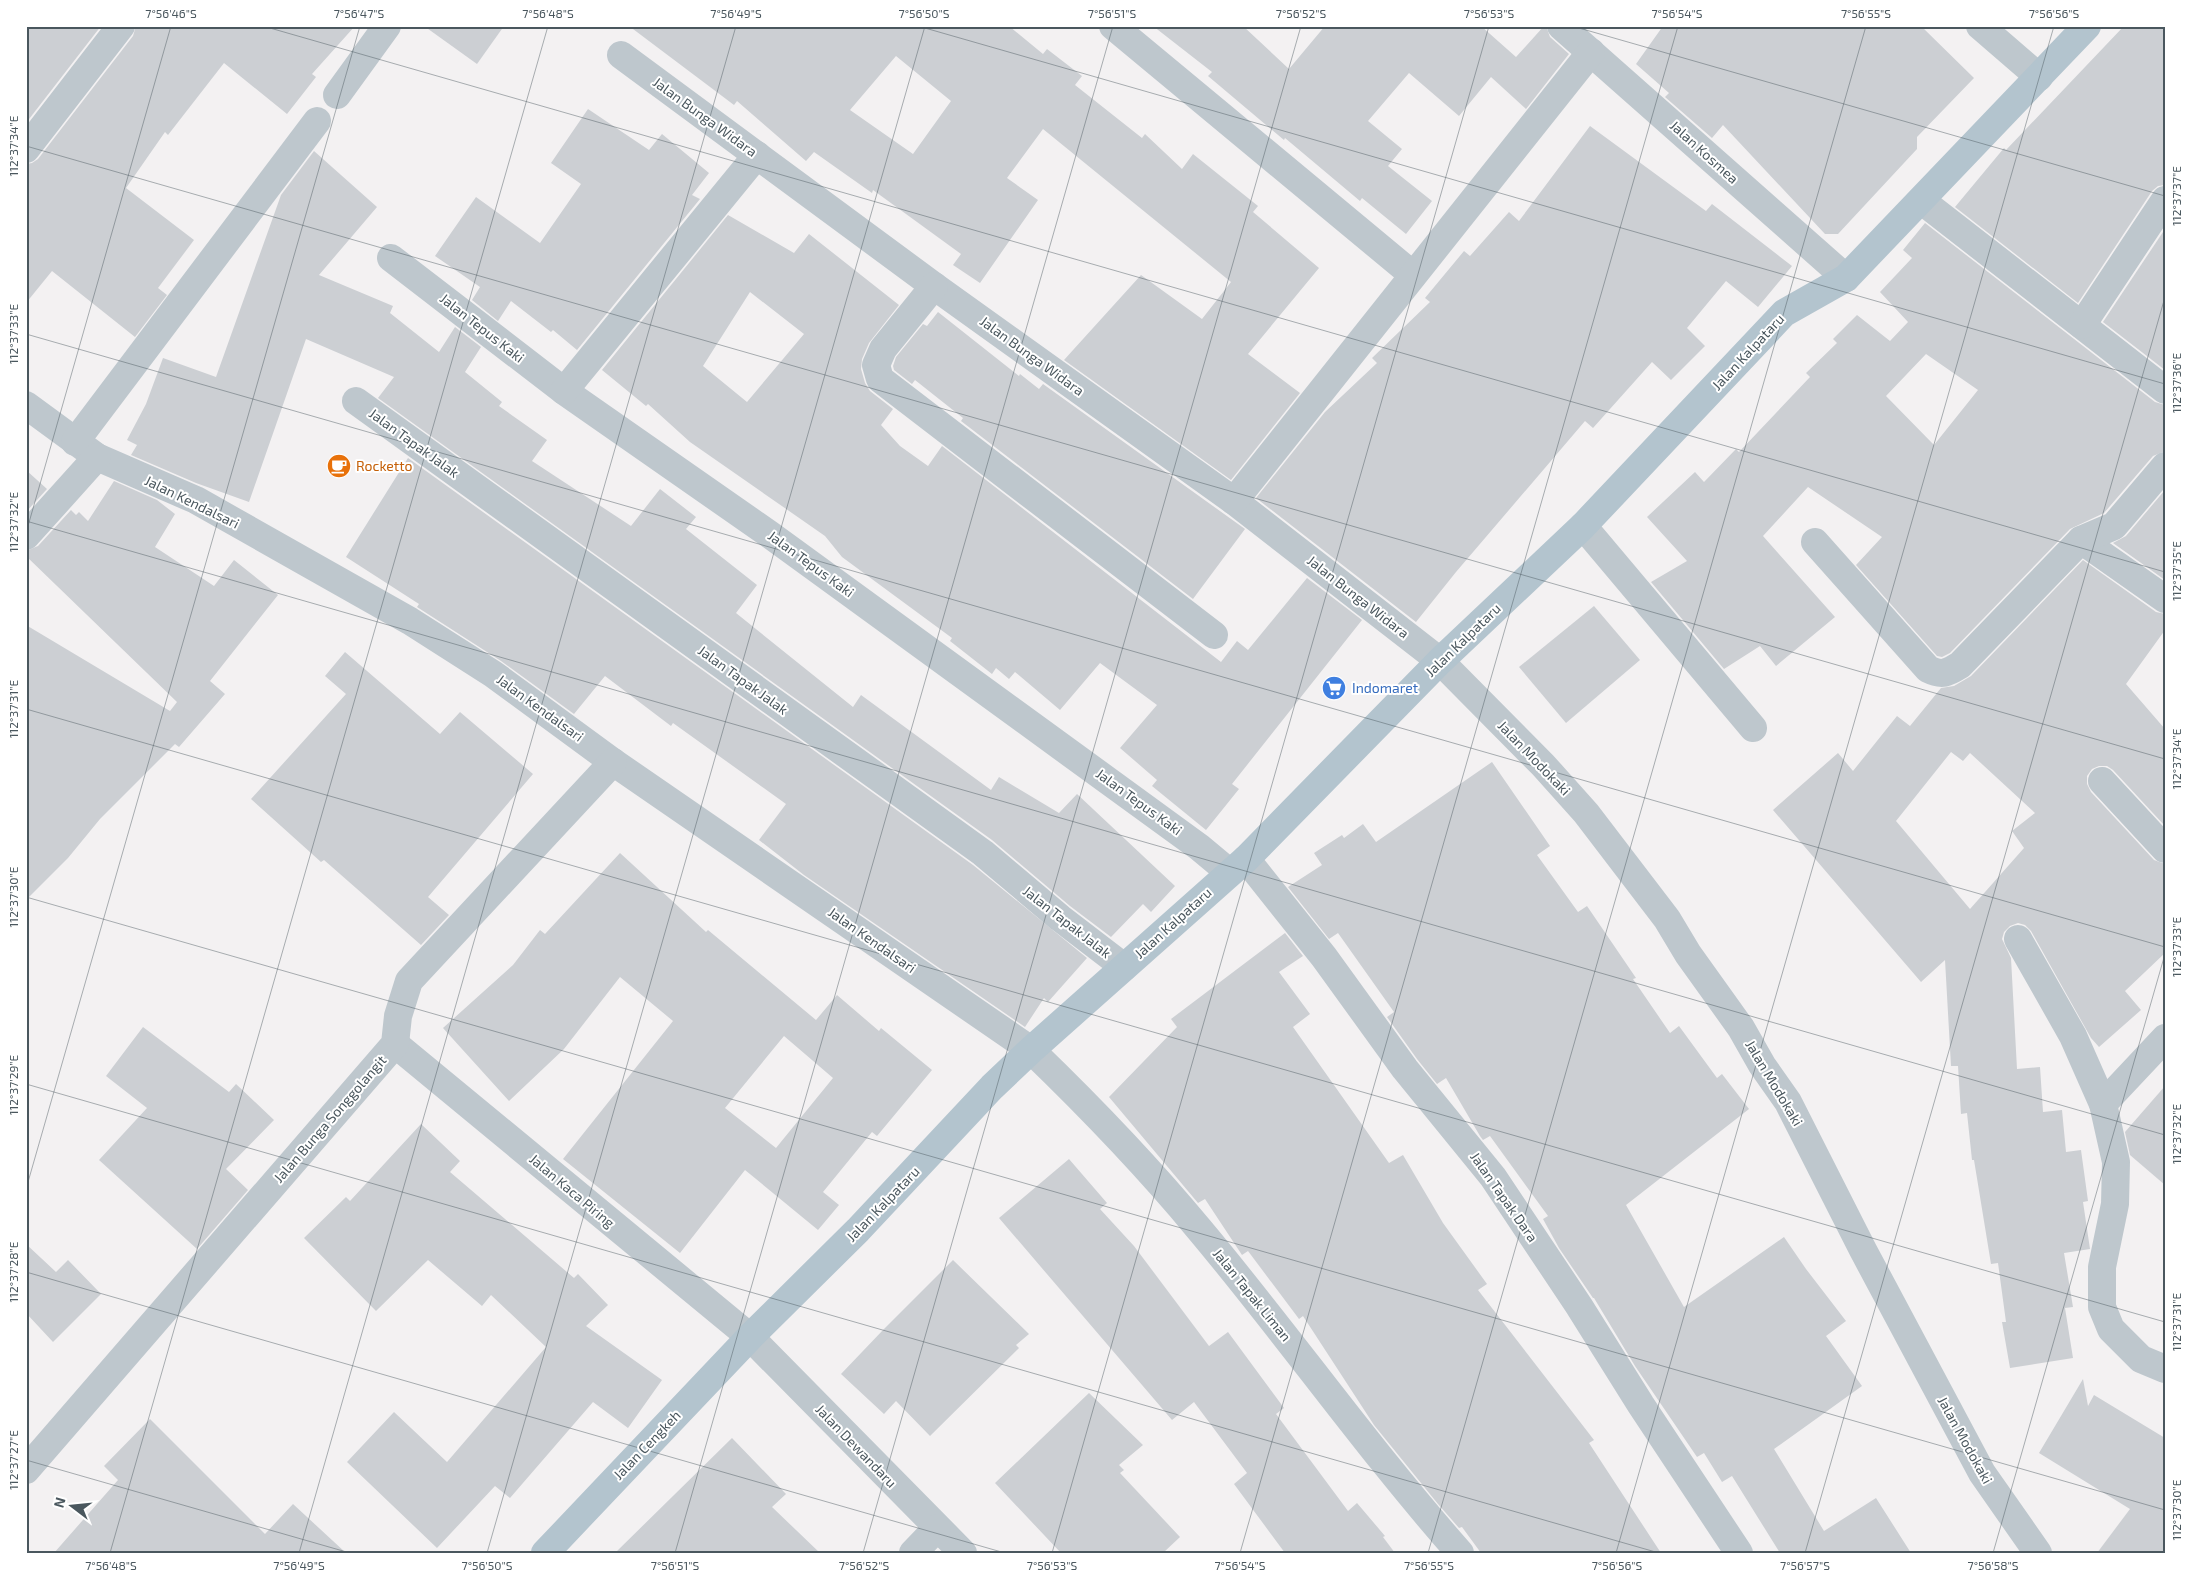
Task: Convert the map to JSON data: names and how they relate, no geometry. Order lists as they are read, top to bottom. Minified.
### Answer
{"streets":{"main road":["Jalan Kalpataru","Jalan Cengkeh"],"street":["Jalan Bunga Widara","Jalan Kosmea","Jalan Tepus Kaki","Jalan Tapak Jalak","Jalan Kendalsari","Jalan Modokaki","Jalan Bunga Songgolangit","Jalan Kaca Piring","Jalan Tapak Dara","Jalan Tapak Liman","Jalan Dewandaru"]},"crossings":[["Jalan Bunga Widara","Jalan Kalpataru"],["Jalan Bunga Widara","Jalan Modokaki"],["Jalan Kosmea","Jalan Kalpataru"],["Jalan Tepus Kaki","Jalan Kalpataru"],["Jalan Tepus Kaki","Jalan Tapak Dara"],["Jalan Kalpataru","Jalan Tapak Jalak"],["Jalan Kalpataru","Jalan Kendalsari"],["Jalan Kalpataru","Jalan Modokaki"],["Jalan Kalpataru","Jalan Kaca Piring"],["Jalan Kalpataru","Jalan Tapak Dara"],["Jalan Kalpataru","Jalan Tapak Liman"],["Jalan Kalpataru","Jalan Cengkeh"],["Jalan Kalpataru","Jalan Dewandaru"],["Jalan Kendalsari","Jalan Bunga Songgolangit"],["Jalan Kendalsari","Jalan Tapak Liman"],["Jalan Bunga Songgolangit","Jalan Kaca Piring"],["Jalan Kaca Piring","Jalan Cengkeh"],["Jalan Kaca Piring","Jalan Dewandaru"],["Jalan Cengkeh","Jalan Dewandaru"]],"places":{"cafe":["Rocketto"],"supermarket":["Indomaret"]},"north":"left","coordinates":["7°56'46\"S","7°56'47\"S","7°56'48\"S","7°56'49\"S","7°56'50\"S","7°56'51\"S","7°56'52\"S","7°56'53\"S","7°56'54\"S","7°56'55\"S","7°56'56\"S","112°37'34\"E","112°37'37\"E","112°37'33\"E","112°37'36\"E","112°37'32\"E","112°37'35\"E","112°37'31\"E","112°37'30\"E","112°37'29\"E","112°37'28\"E","112°37'27\"E","7°56'57\"S","7°56'58\"S"]}
